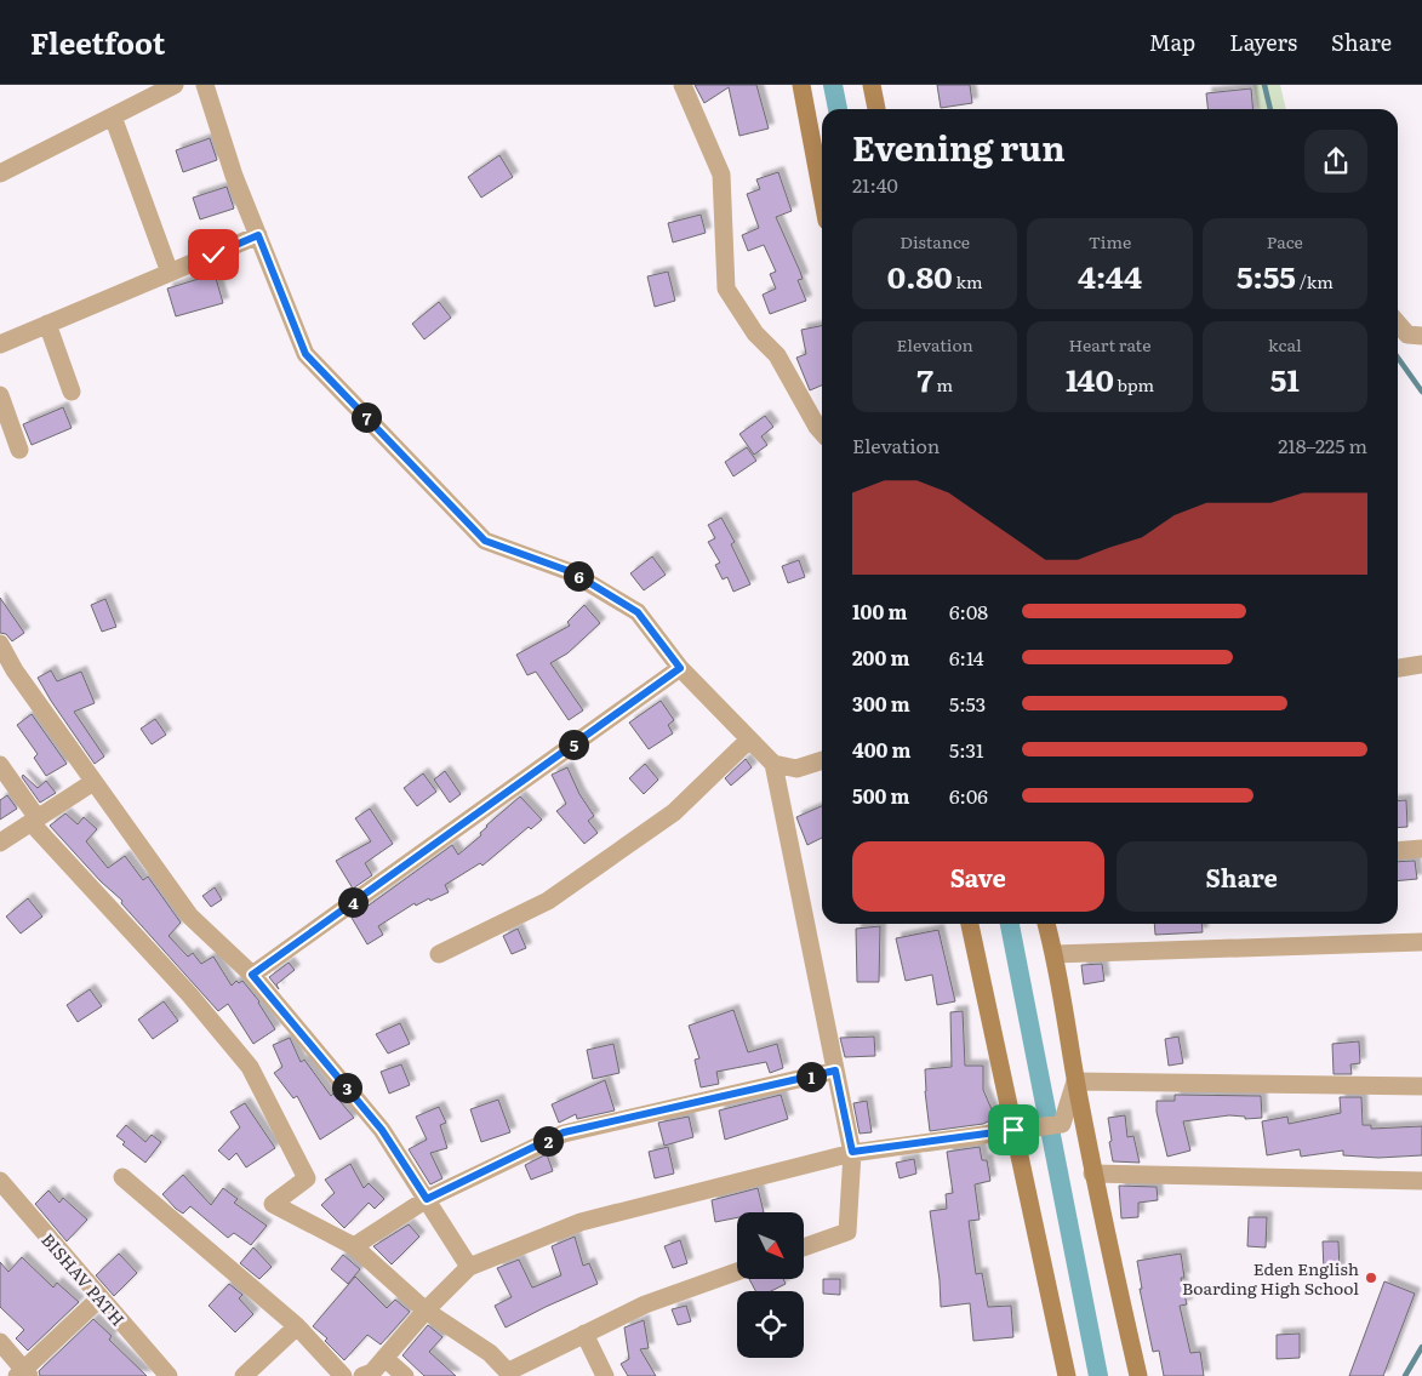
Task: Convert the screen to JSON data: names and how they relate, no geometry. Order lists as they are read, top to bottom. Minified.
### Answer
{"streets":{"street":["BISHAV PATH"]},"places":["Eden English Boarding High School"],"north":"bottom right","page":{"header":"Fleetfoot","nav":["Map","Layers","Share"],"heading":["Evening run","21:40"],"stats":[["Distance","0.80 km"],["Time","4:44"],["Pace","5:55 /km"],["Elevation","7 m"],["Heart rate","140 bpm"],["kcal","51"]],"pins":["7","6","5","4","1","3","2"],"chart":["Elevation","218–225 m"],"list":[{"name":"100 m","note":"6:08"},{"name":"200 m","note":"6:14"},{"name":"300 m","note":"5:53"},{"name":"400 m","note":"5:31"},{"name":"500 m","note":"6:06"}],"buttons":["Save","Share"]}}
